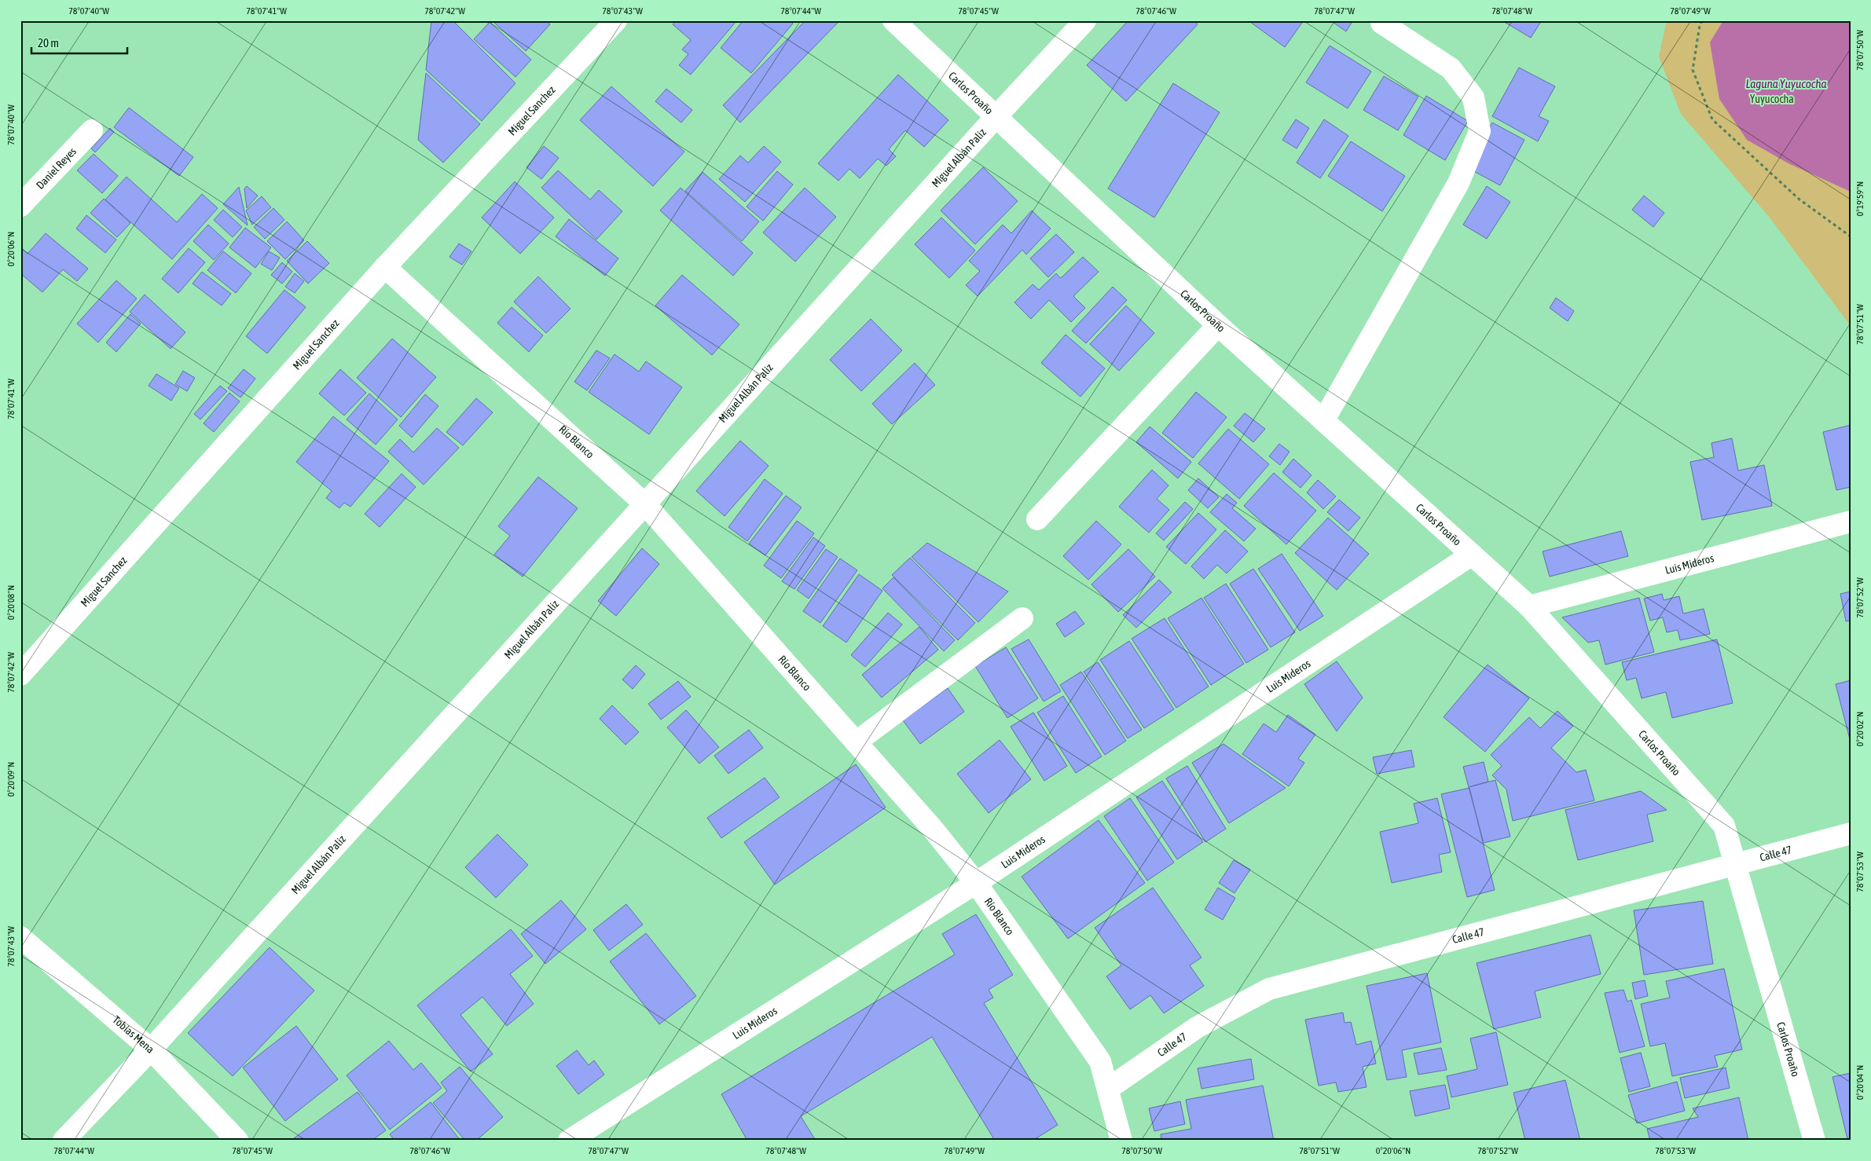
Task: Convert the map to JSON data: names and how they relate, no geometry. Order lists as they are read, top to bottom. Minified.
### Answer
{"streets":{"street":["Carlos Proaño","Miguel Sanchez","Miguel Albán Paliz","Daniel Reyes","Río Blanco","Luis Mideros","Calle 47","Tobias Mena"]},"crossings":[["Carlos Proaño","Miguel Albán Paliz"],["Carlos Proaño","Luis Mideros"],["Carlos Proaño","Calle 47"],["Miguel Sanchez","Río Blanco"],["Miguel Albán Paliz","Río Blanco"],["Miguel Albán Paliz","Tobias Mena"],["Río Blanco","Luis Mideros"],["Río Blanco","Calle 47"]],"water":["Laguna Yuyucocha"],"parks":["Yuyucocha"],"scale_bar":"20 m","coordinates":["78°07'40\"W","78°07'41\"W","78°07'42\"W","78°07'43\"W","78°07'44\"W","78°07'45\"W","78°07'46\"W","78°07'47\"W","78°07'48\"W","78°07'49\"W","78°07'50\"W","0°19'59\"N","0°20'06\"N","78°07'51\"W","78°07'52\"W","0°20'08\"N","0°20'02\"N","0°20'09\"N","78°07'53\"W","0°20'04\"N"]}
